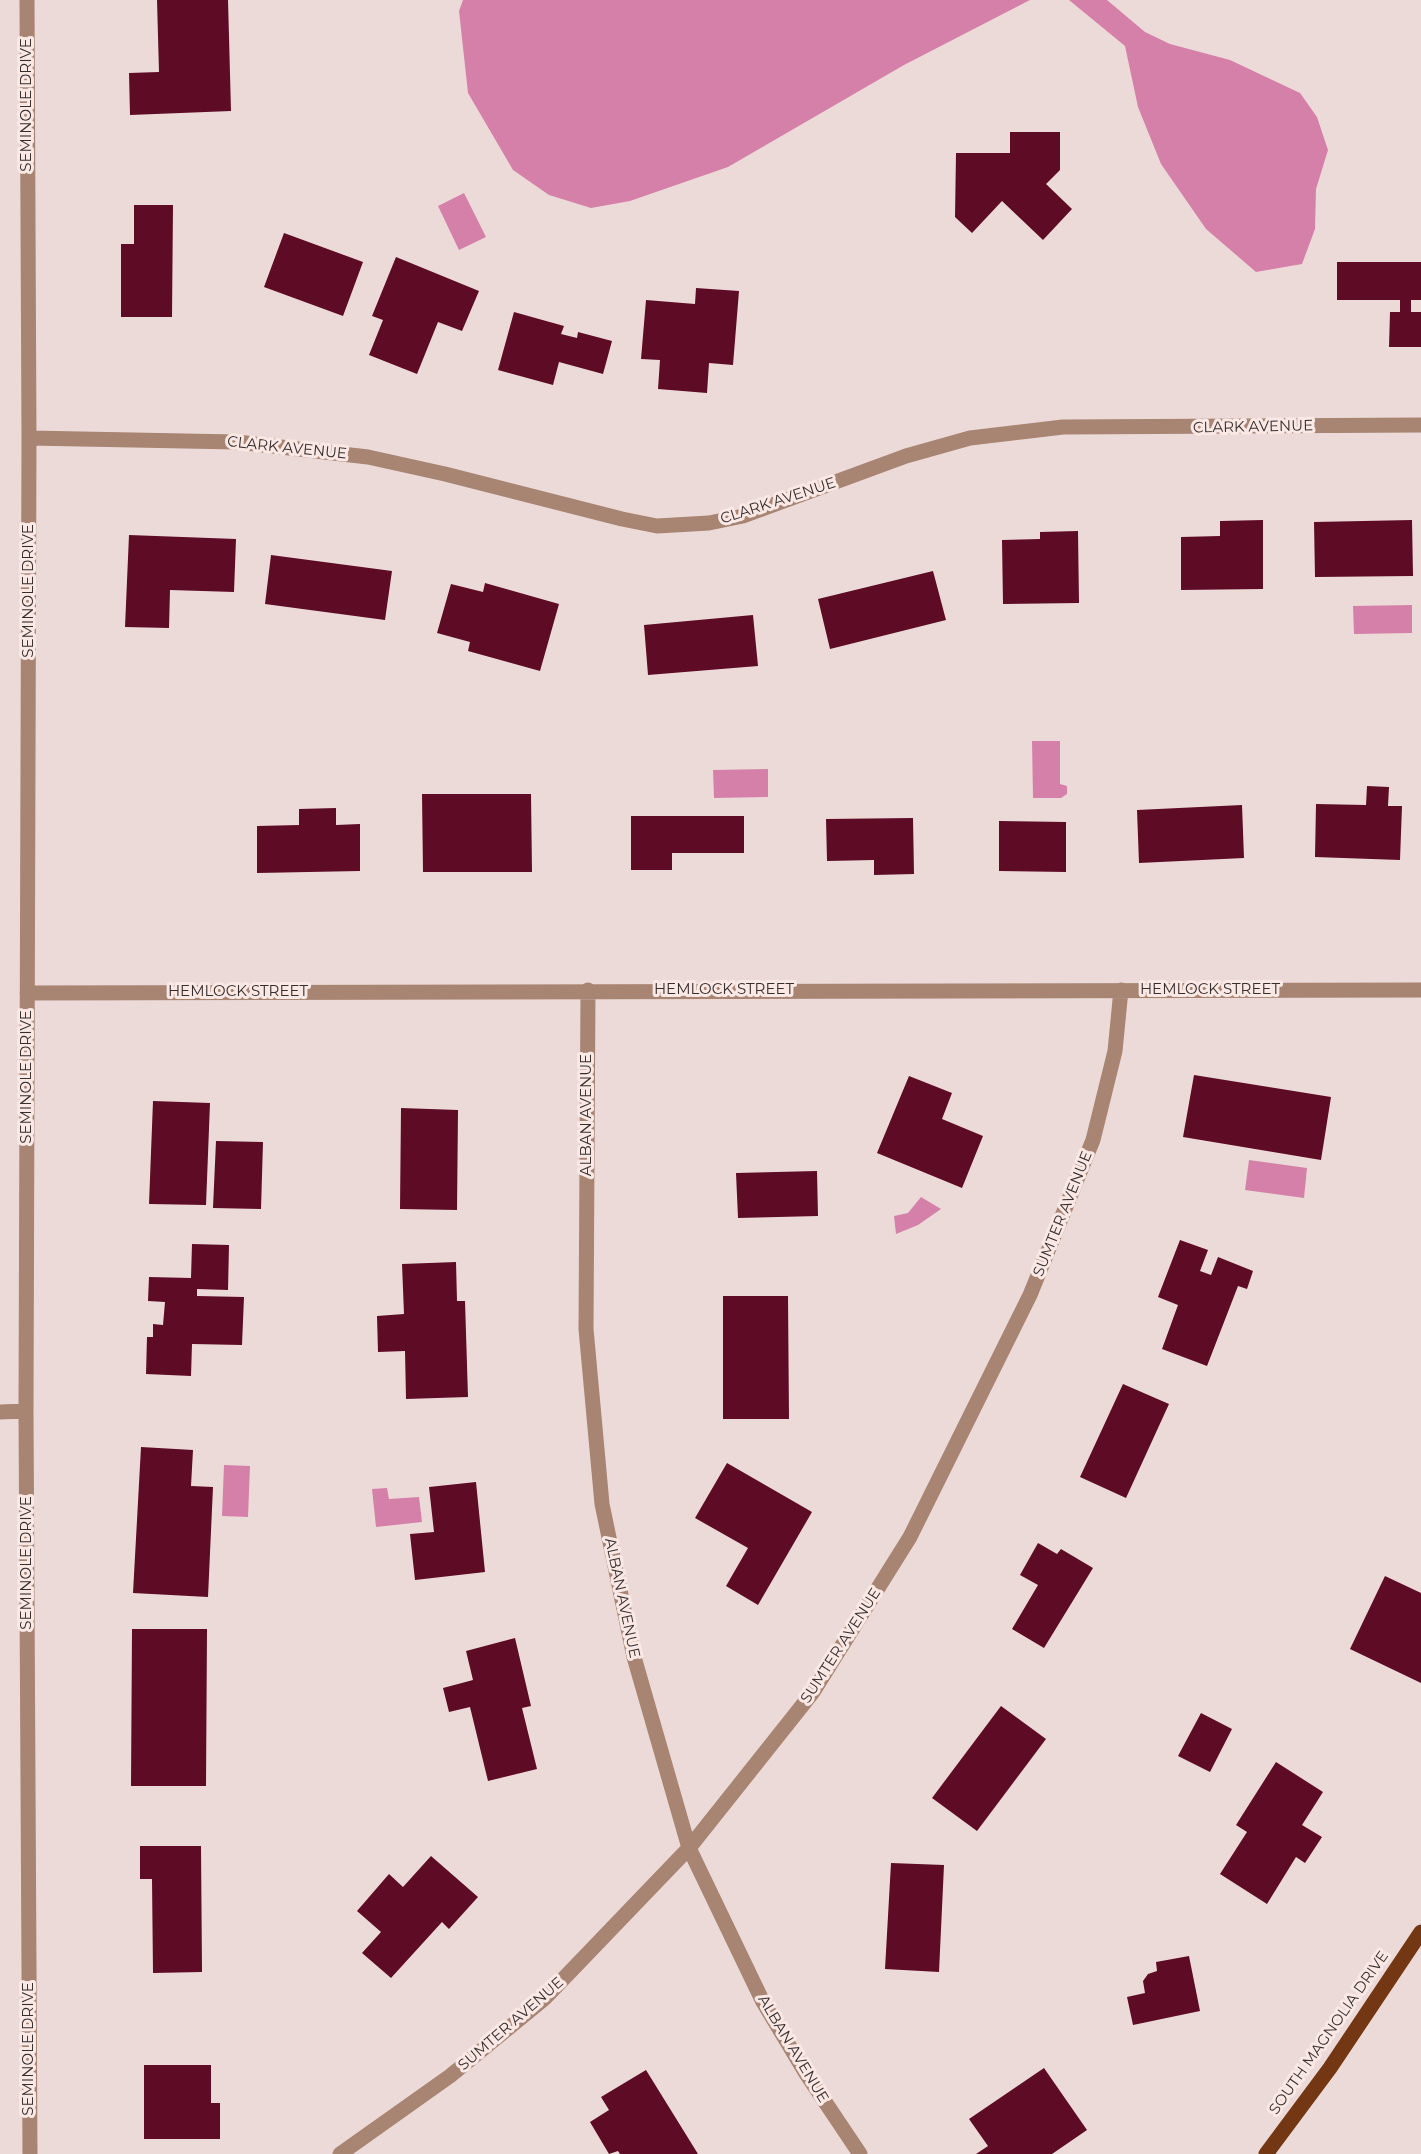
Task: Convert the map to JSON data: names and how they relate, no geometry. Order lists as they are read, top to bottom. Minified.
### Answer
{"streets":{"main road":["SOUTH MAGNOLIA DRIVE"],"street":["SEMINOLE DRIVE","CLARK AVENUE","HEMLOCK STREET","ALBAN AVENUE","SUMTER AVENUE"]},"crossings":[["SEMINOLE DRIVE","CLARK AVENUE"],["SEMINOLE DRIVE","HEMLOCK STREET"],["HEMLOCK STREET","ALBAN AVENUE"],["HEMLOCK STREET","SUMTER AVENUE"],["ALBAN AVENUE","SUMTER AVENUE"]]}
